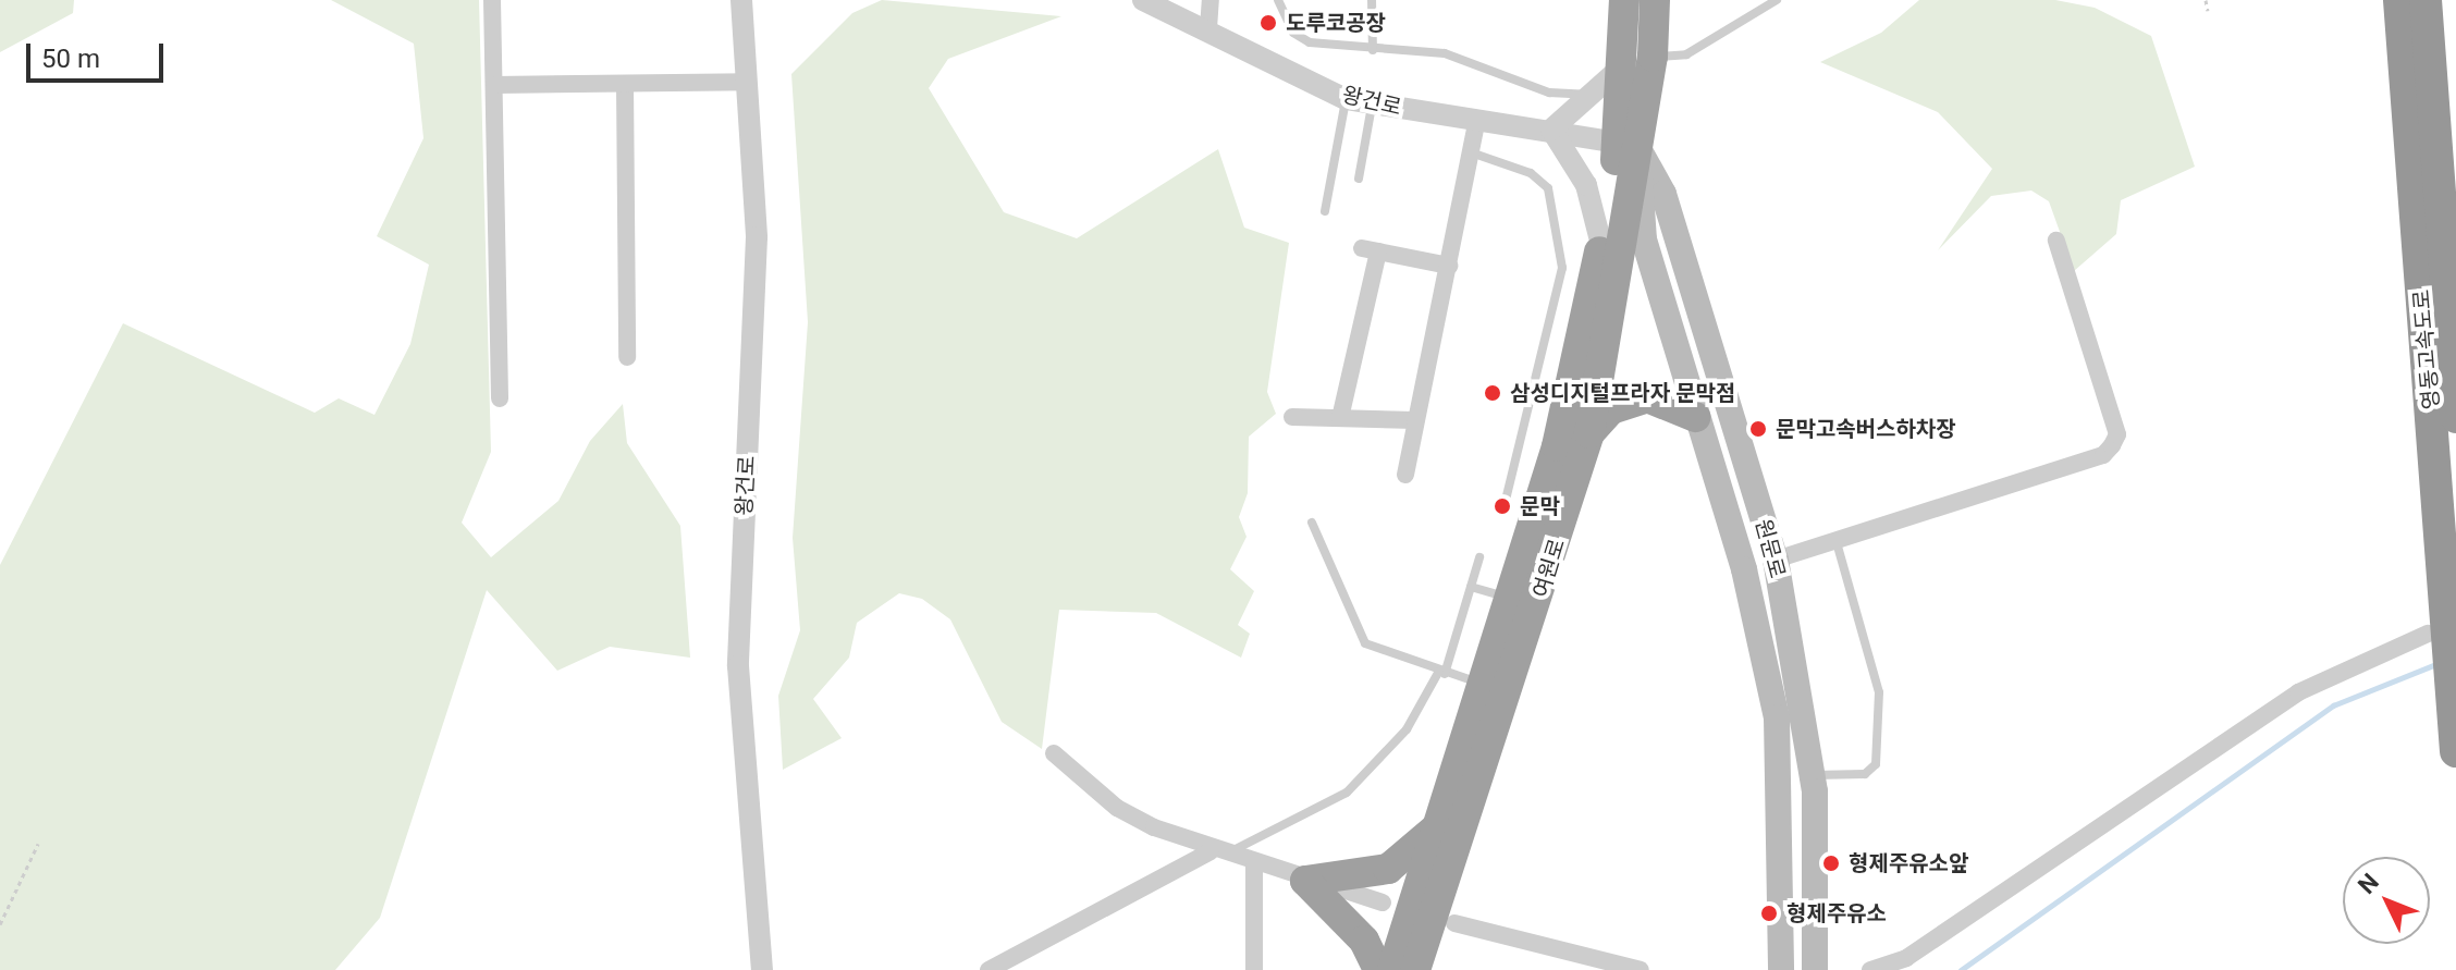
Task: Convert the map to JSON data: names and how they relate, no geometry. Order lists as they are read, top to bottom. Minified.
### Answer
{"streets":{"highway":["영동고속도로","여원로"],"main road":["원문로"],"street":["왕건로"]},"crossings":[["왕건로","원문로"],["왕건로","여원로"],["원문로","여원로"]],"places":["도루코공장","삼성디지털프라자 문막점","문막고속버스하차장","문막","형제주유소앞","형제주유소"],"scale_bar":"50 m","north":"top left"}
